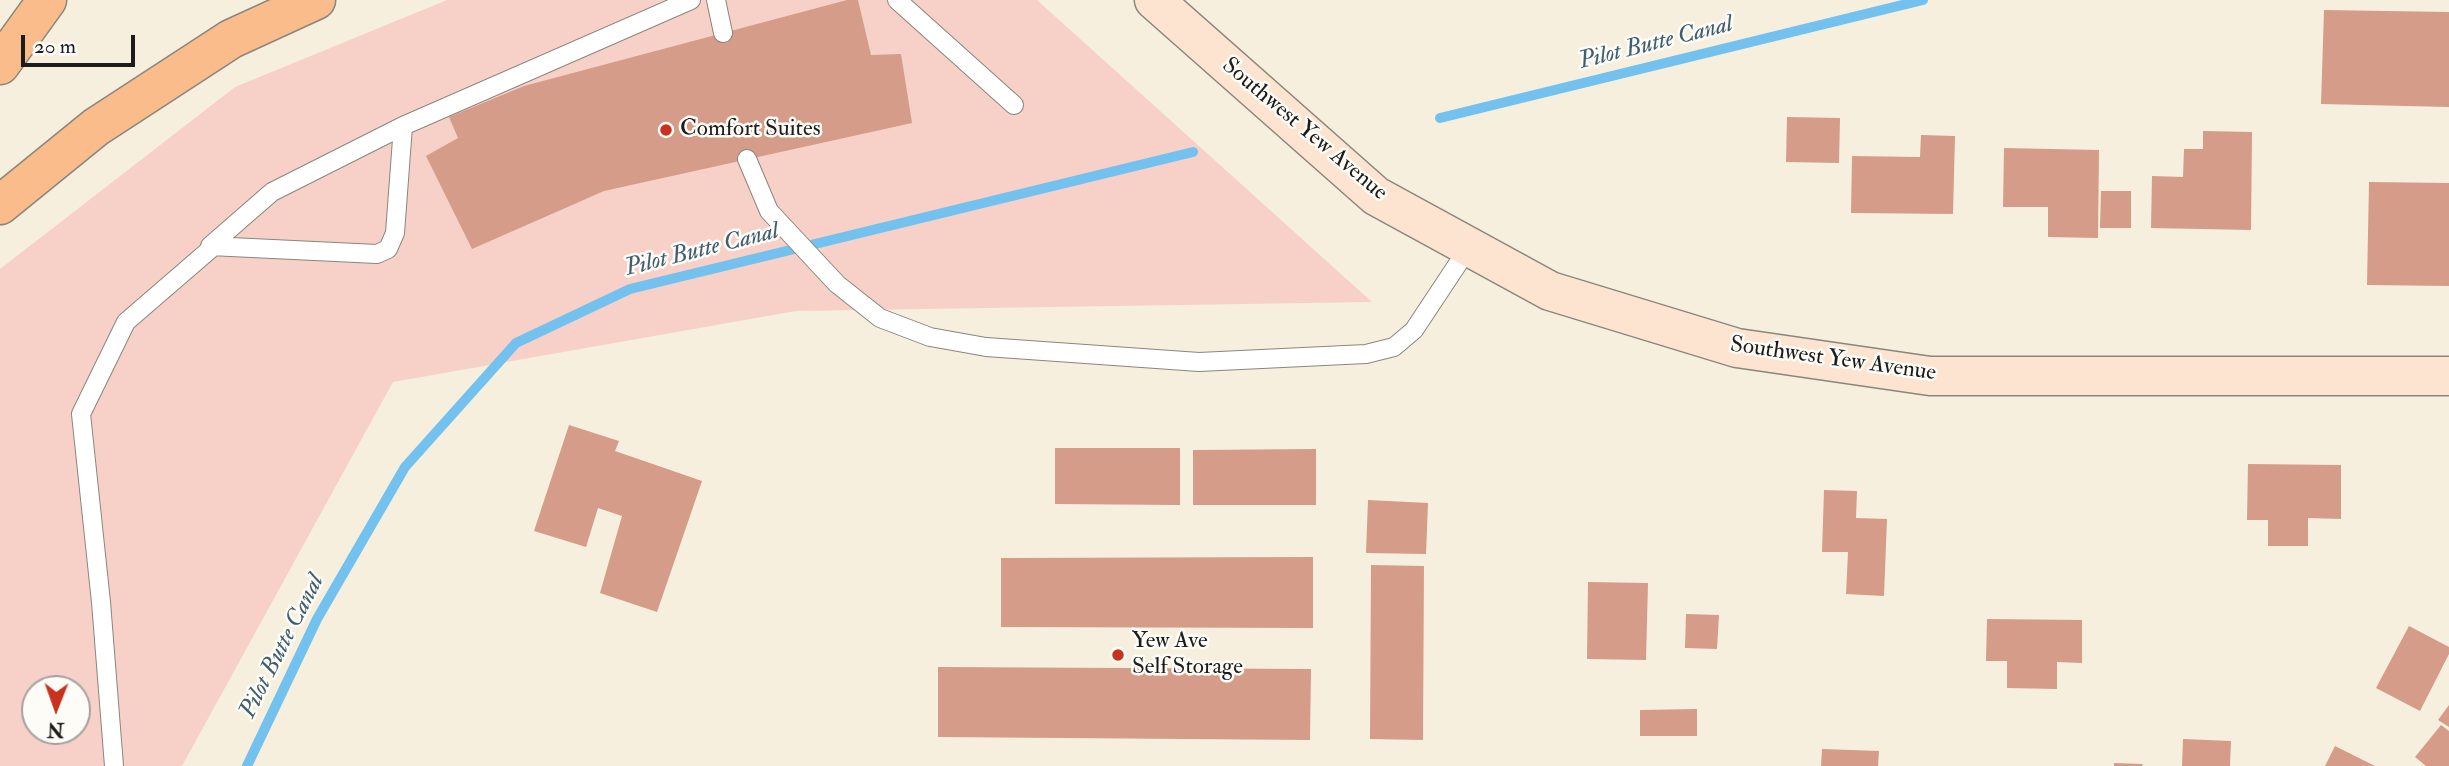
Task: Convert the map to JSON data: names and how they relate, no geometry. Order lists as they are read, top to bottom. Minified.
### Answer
{"streets":{"main road":["Southwest Yew Avenue"]},"water":["Pilot Butte Canal"],"places":["Comfort Suites","Yew Ave Self Storage"],"scale_bar":"20 m","north":"bottom"}
